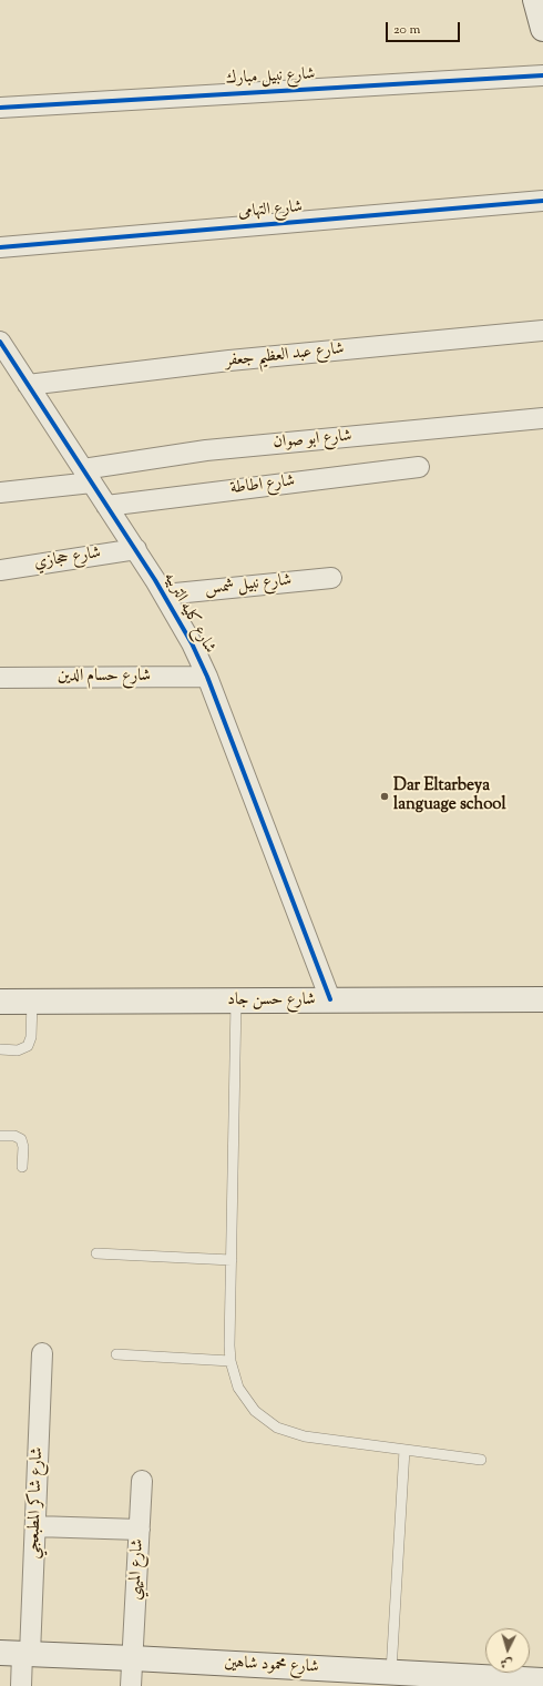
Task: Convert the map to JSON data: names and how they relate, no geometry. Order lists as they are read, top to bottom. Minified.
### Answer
{"streets":{"main road":["شارع حسن جاد","شارع محمود شاهين"],"street":["شارع نبيل مبارك","شارع التهامى","شارع عبد العظيم جعفر","شارع ابو صوان","شارع اطاطة","شارع حجازي","شارع نبيل شمس","شارع كليه التربيه","شارع حسام الدين","شارع شاكر المطبعجي","شارع الميهي"]},"crossings":[["شارع عبد العظيم جعفر","شارع كليه التربيه"],["شارع ابو صوان","شارع كليه التربيه"],["شارع اطاطة","شارع كليه التربيه"],["شارع حجازي","شارع كليه التربيه"],["شارع نبيل شمس","شارع كليه التربيه"],["شارع كليه التربيه","شارع حسام الدين"],["شارع كليه التربيه","شارع حسن جاد"],["شارع شاكر المطبعجي","شارع محمود شاهين"],["شارع الميهي","شارع محمود شاهين"]],"places":["Dar Eltarbeya language school"],"scale_bar":"20 m","north":"bottom"}
